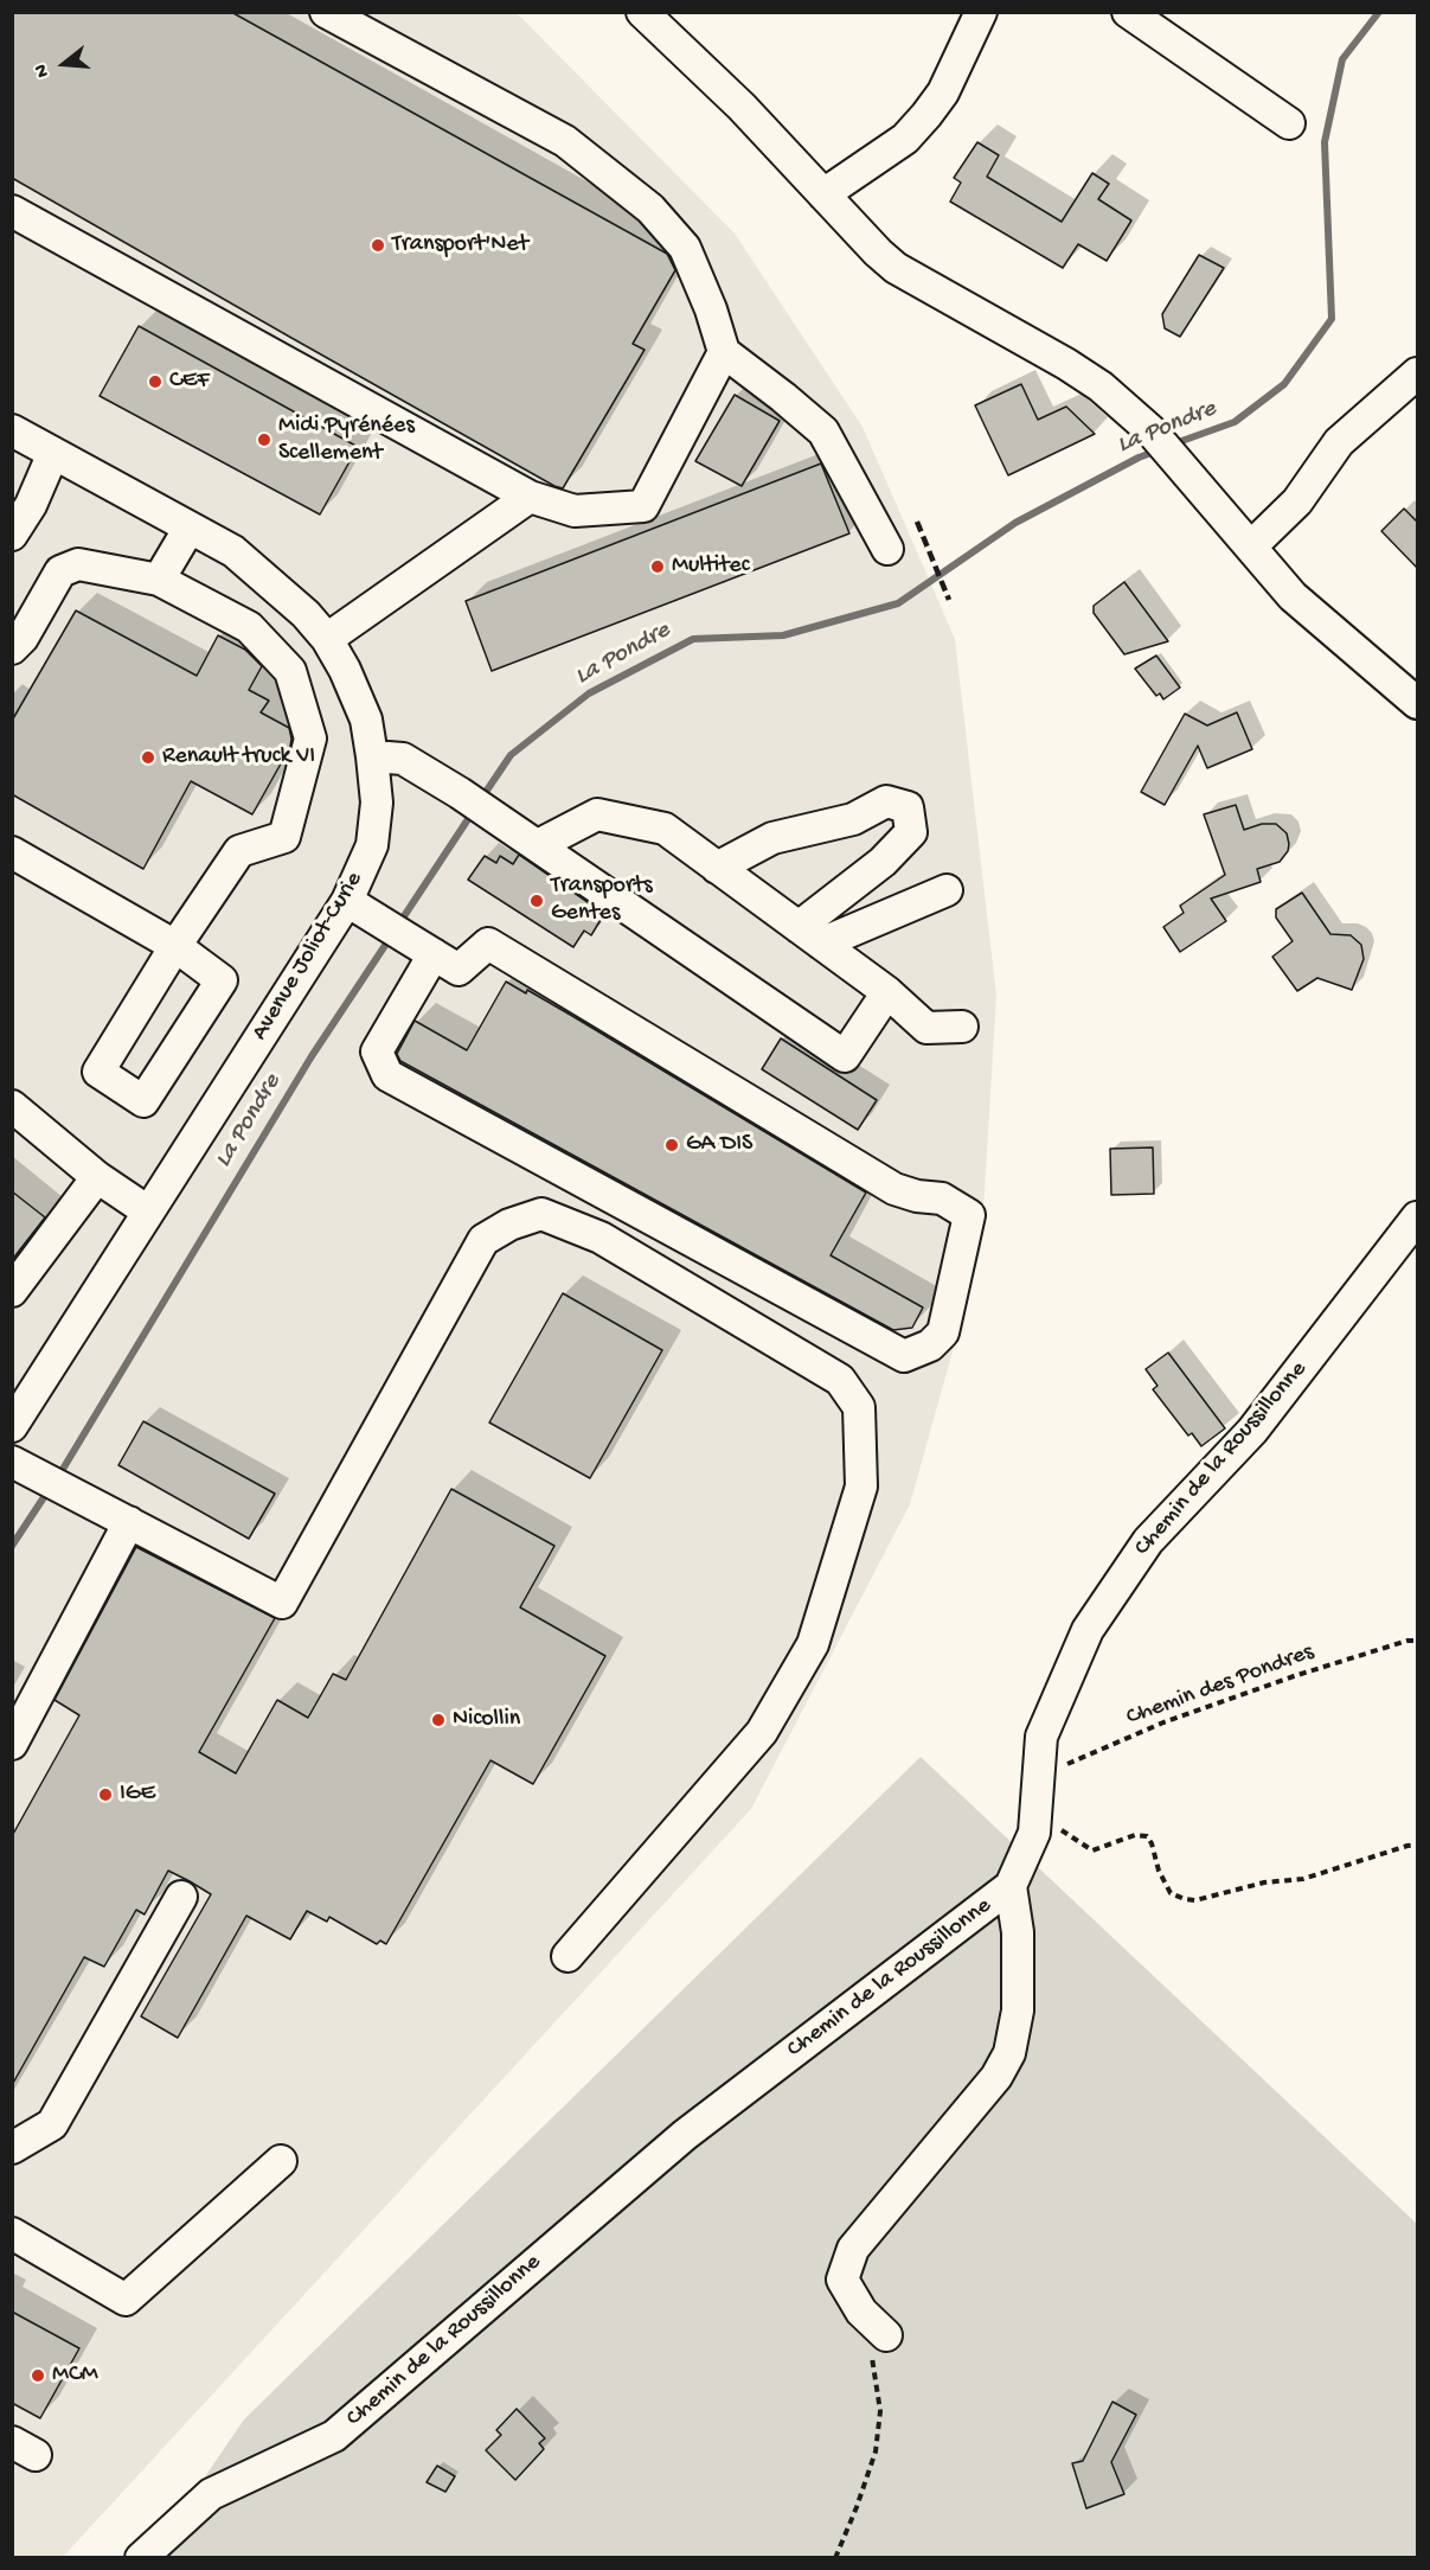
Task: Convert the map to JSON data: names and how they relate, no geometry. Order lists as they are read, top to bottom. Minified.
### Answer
{"streets":{"street":["Avenue Joliot-Curie","Chemin de la Roussillonne"],"path":["Chemin des Pondres"]},"crossings":[["Chemin de la Roussillonne","Chemin des Pondres"]],"water":["La Pondre"],"places":["Transport'Net","CEF","Midi Pyrénées Scellement","Multitec","Renault truck VI","Transports Gentes","GA DIS","Nicollin","IGE","MCM"],"north":"left"}
